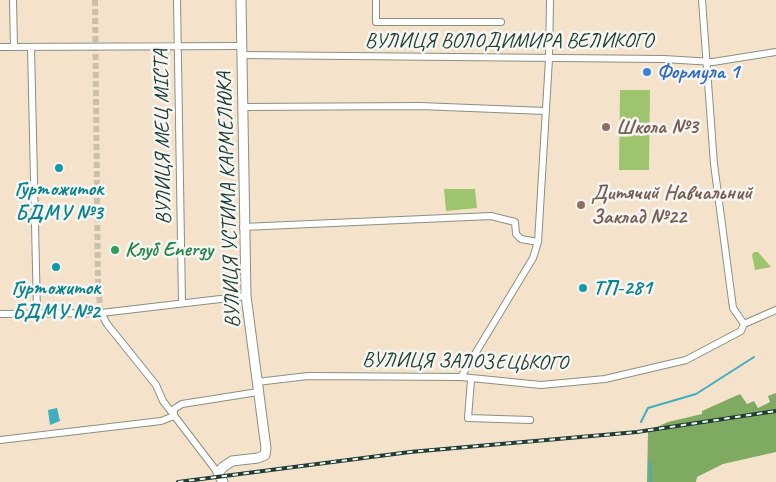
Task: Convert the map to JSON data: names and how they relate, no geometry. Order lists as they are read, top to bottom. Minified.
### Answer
{"streets":{"street":["ВУЛИЦЯ ВОЛОДИМИРА ВЕЛИКОГО","ВУЛИЦЯ МЕЦ МІСТА","ВУЛИЦЯ УСТИМА КАРМЕЛЮКА","ВУЛИЦЯ ЗАЛОЗЕЦЬКОГО"]},"crossings":[["ВУЛИЦЯ ВОЛОДИМИРА ВЕЛИКОГО","ВУЛИЦЯ МЕЦ МІСТА"],["ВУЛИЦЯ ВОЛОДИМИРА ВЕЛИКОГО","ВУЛИЦЯ УСТИМА КАРМЕЛЮКА"],["ВУЛИЦЯ УСТИМА КАРМЕЛЮКА","ВУЛИЦЯ ЗАЛОЗЕЦЬКОГО"]],"places":["Формула 1","Школа №3","Гуртожиток БДМУ №3","Дитячий Навчальний Заклад №22","Клуб Energy","Гуртожиток БДМУ №2","ТП-281"]}
